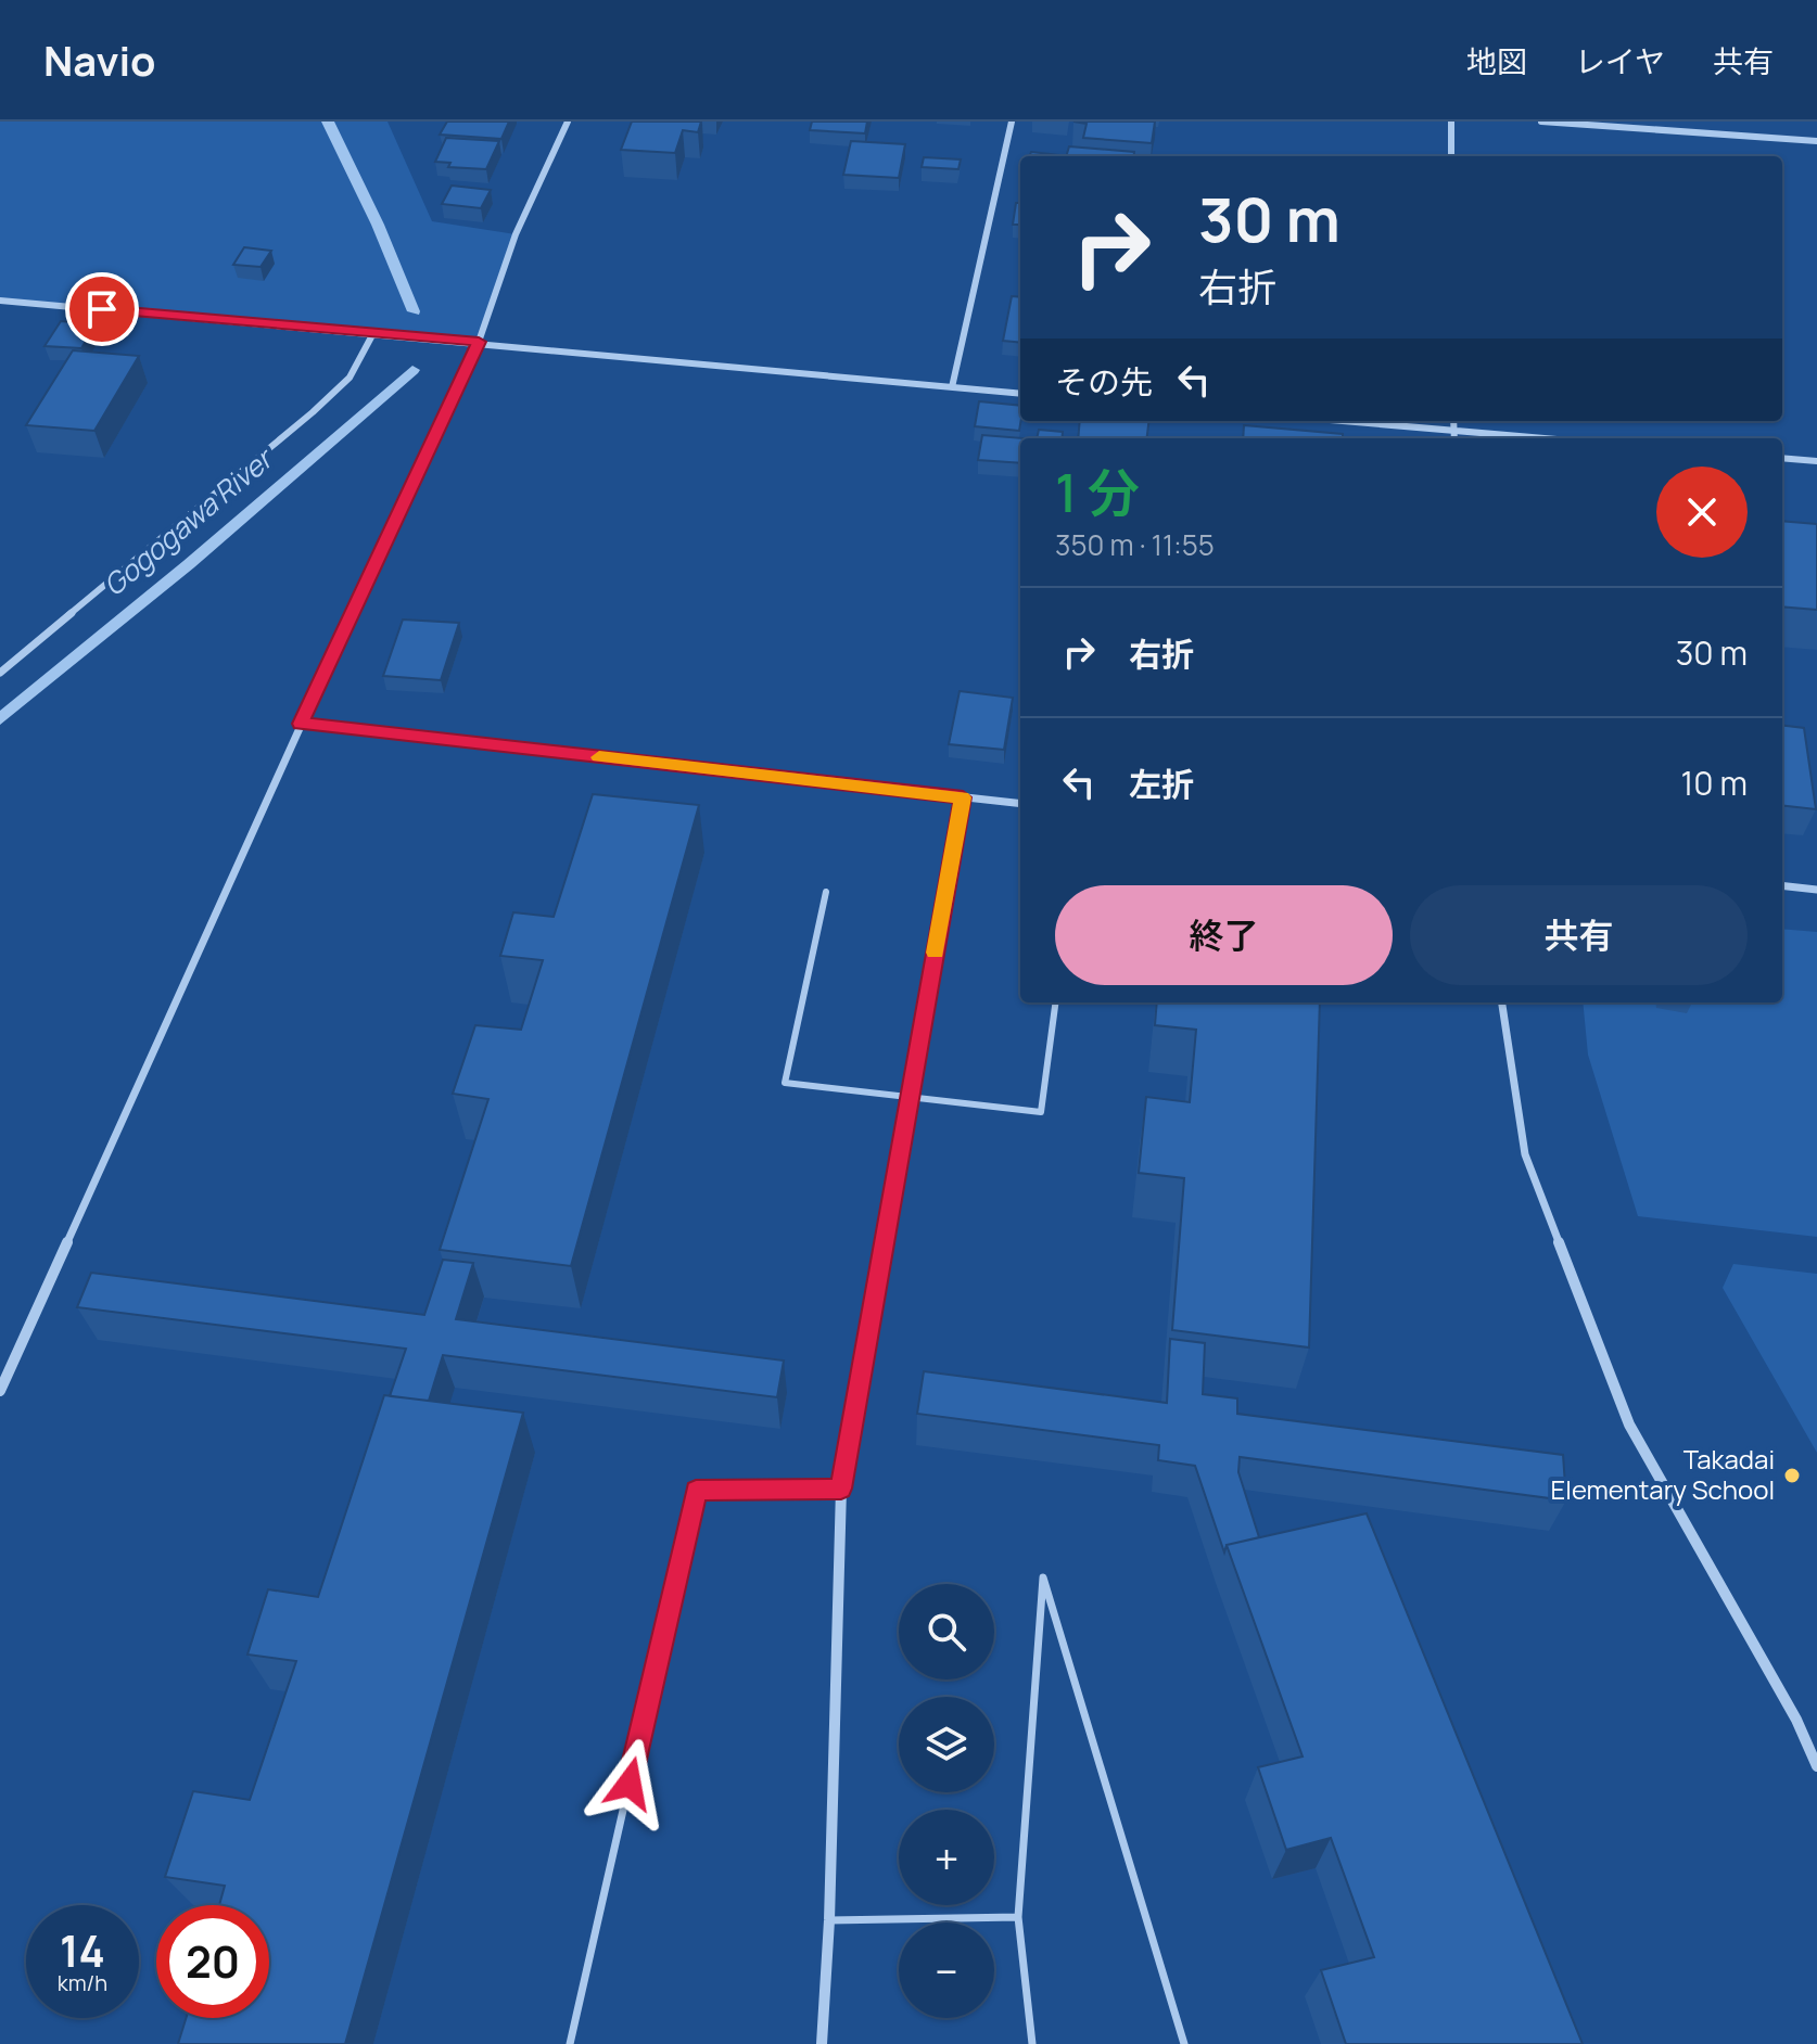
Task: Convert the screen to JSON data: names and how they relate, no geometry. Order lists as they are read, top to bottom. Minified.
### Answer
{"water":["Gogogawa River"],"places":["Takadai Elementary School"],"page":{"header":"Navio","nav":["地図","レイヤ","共有"],"turn":["30 m","右折"],"then":"その先","heading":["1 分","350 m · 11:55"],"list":[{"name":"右折","value":"30 m"},{"name":"左折","value":"10 m"}],"buttons":["終了","共有"],"map_buttons":["+","−"],"speed":"14 km/h","limit":"20"}}
